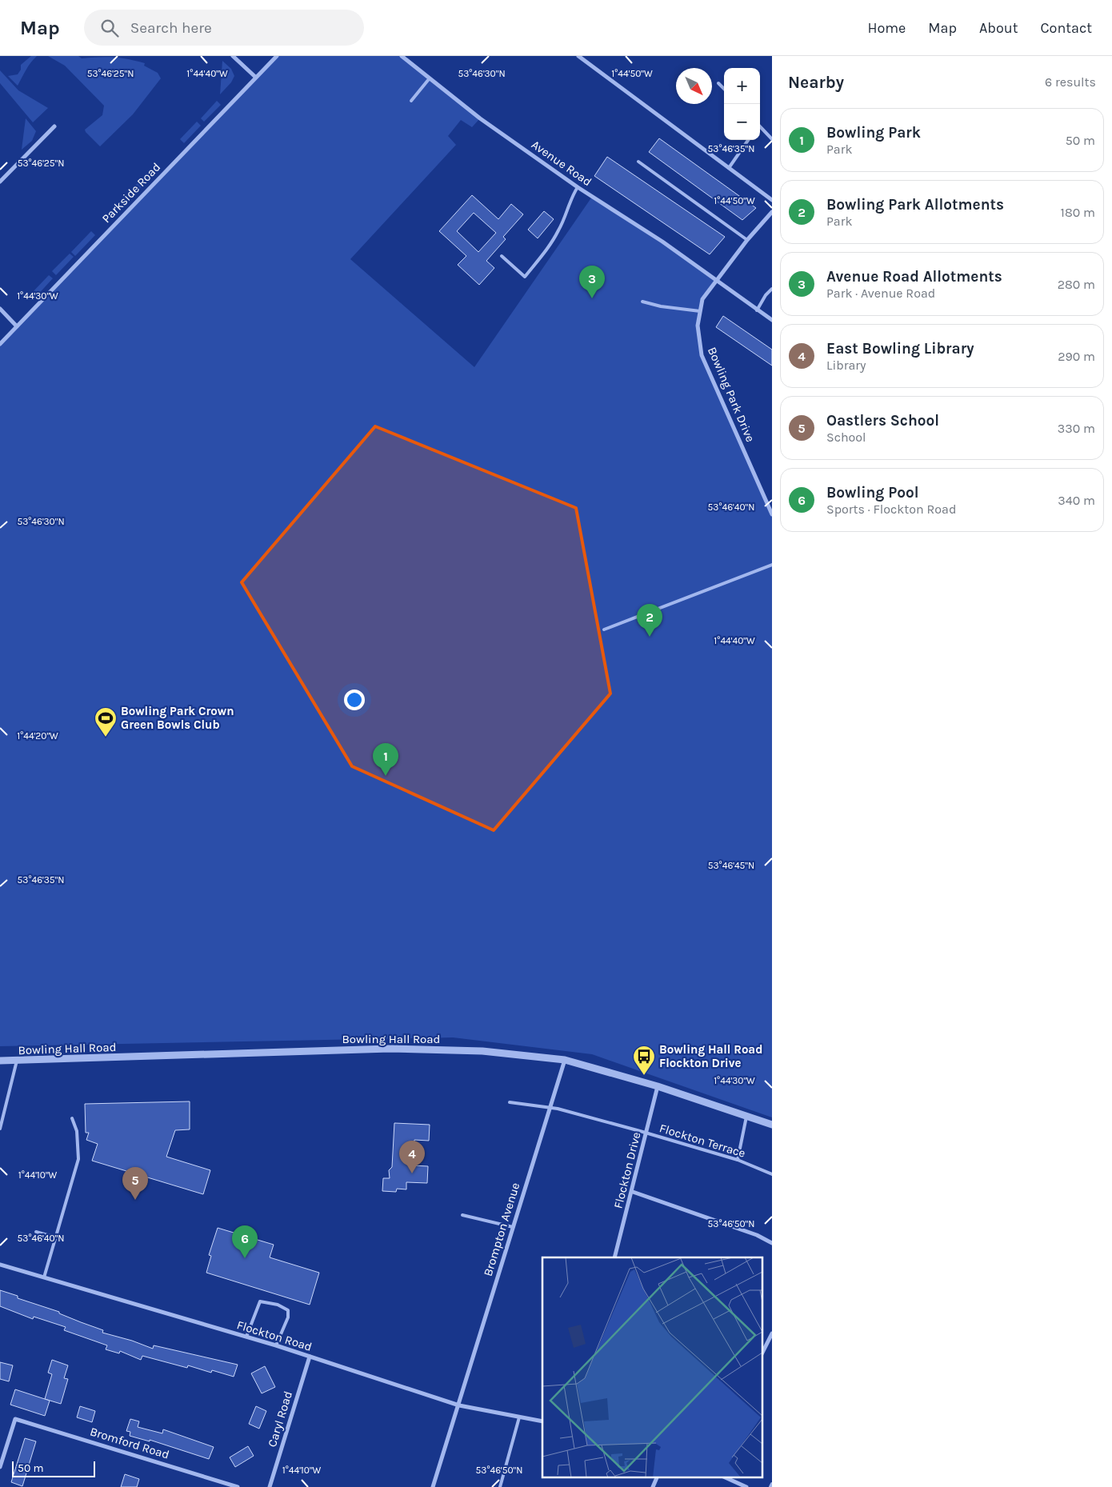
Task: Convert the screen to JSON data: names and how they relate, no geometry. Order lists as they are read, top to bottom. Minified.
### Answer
{"streets":{"street":["Avenue Road","Parkside Road","Bowling Park Drive","Bowling Hall Road","Flockton Drive","Brompton Avenue","Flockton Road","Caryl Road","Bromford Road"],"lane":["Flockton Terrace"]},"crossings":[["Avenue Road","Bowling Park Drive"],["Bowling Hall Road","Flockton Drive"],["Bowling Hall Road","Brompton Avenue"],["Flockton Terrace","Flockton Drive"],["Flockton Terrace","Brompton Avenue"],["Brompton Avenue","Flockton Road"],["Flockton Road","Caryl Road"]],"places":{"sports":["Bowling Park Crown Green Bowls Club"],"bus stop":["Bowling Hall Road Flockton Drive"]},"scale_bar":"50 m","north":"bottom right","page":{"header":"Map","search":"Search here","nav":["Home","Map","About","Contact"],"heading":["Nearby","6 results"],"map_buttons":["+","−"],"list":[{"mark":"1","name":"Bowling Park","note":"Park","value":"50 m"},{"mark":"2","name":"Bowling Park Allotments","note":"Park","value":"180 m"},{"mark":"3","name":"Avenue Road Allotments","note":"Park · Avenue Road","value":"280 m"},{"mark":"4","name":"East Bowling Library","note":"Library","value":"290 m"},{"mark":"5","name":"Oastlers School","note":"School","value":"330 m"},{"mark":"6","name":"Bowling Pool","note":"Sports · Flockton Road","value":"340 m"}],"pins":["3","2","1","4","5","6"],"scale":"50 m"},"coordinates":["53°46'25\"N","53°46'30\"N","1°44'40\"W","1°44'50\"W","53°46'35\"N","1°44'30\"W","53°46'40\"N","1°44'20\"W","53°46'45\"N","1°44'10\"W","53°46'50\"N"]}
